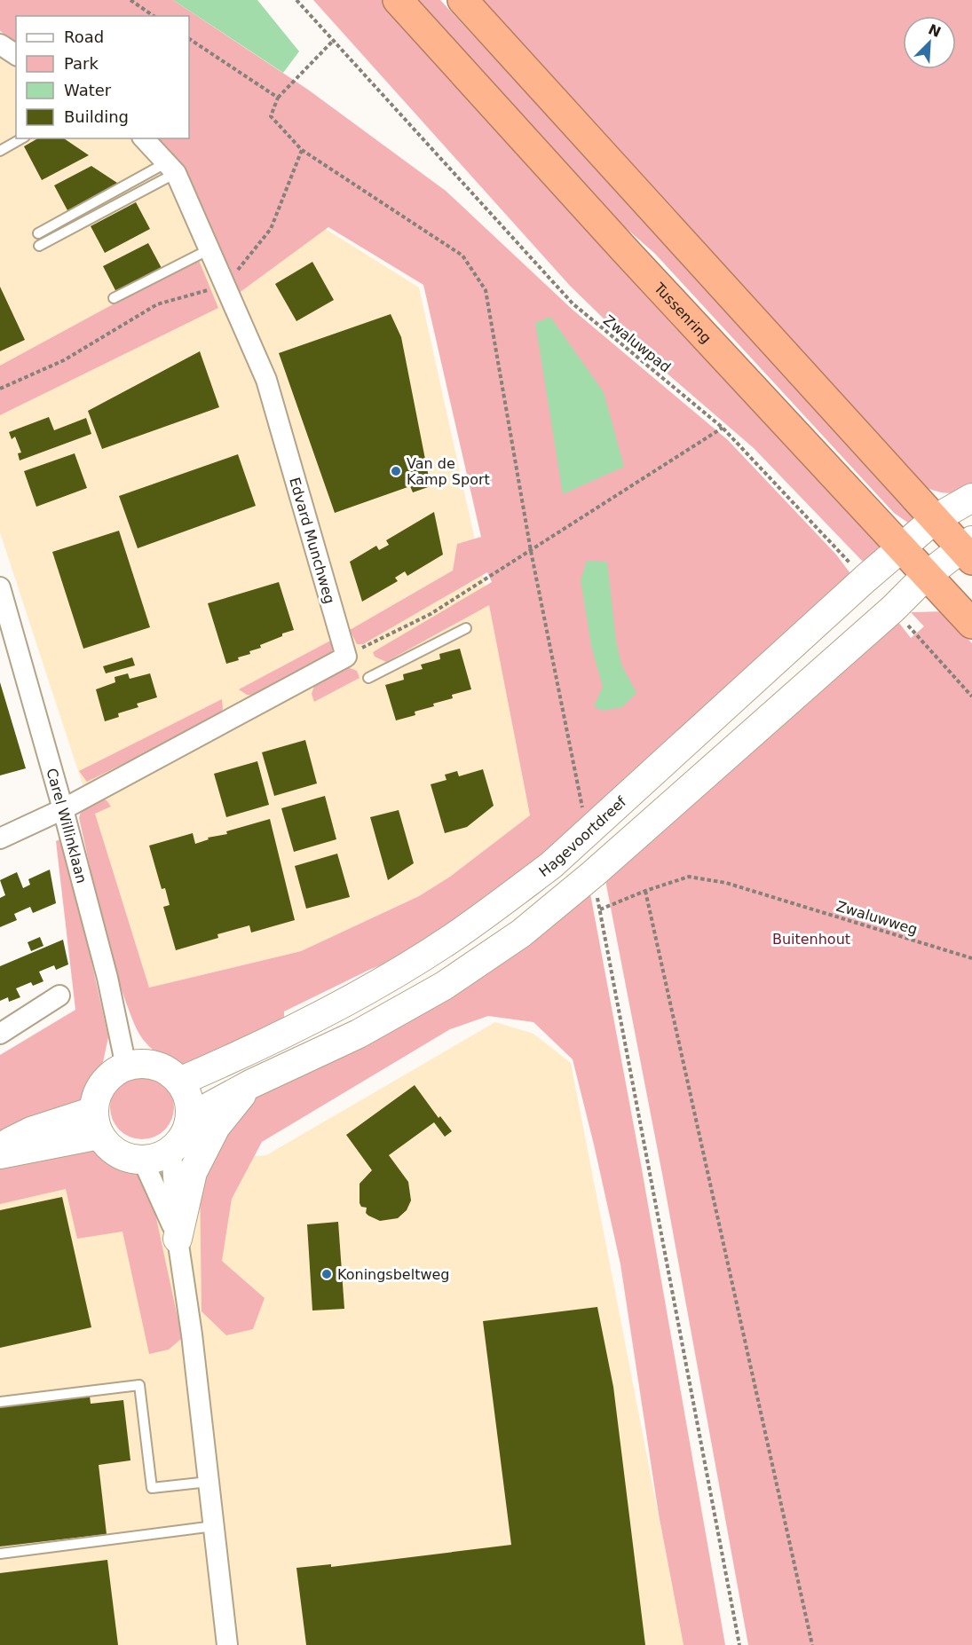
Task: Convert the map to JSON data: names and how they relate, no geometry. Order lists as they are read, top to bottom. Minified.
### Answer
{"streets":{"highway":["Tussenring"],"main road":["Hagevoortdreef"],"street":["Edvard Munchweg","Carel Willinklaan"],"path":["Zwaluwpad","Zwaluwweg"]},"crossings":[["Tussenring","Hagevoortdreef"],["Zwaluwpad","Hagevoortdreef"],["Edvard Munchweg","Carel Willinklaan"],["Carel Willinklaan","Hagevoortdreef"]],"parks":["Buitenhout"],"places":["Van de Kamp Sport","Koningsbeltweg"],"legend":["Road","Park","Water","Building"],"north":"top right"}
